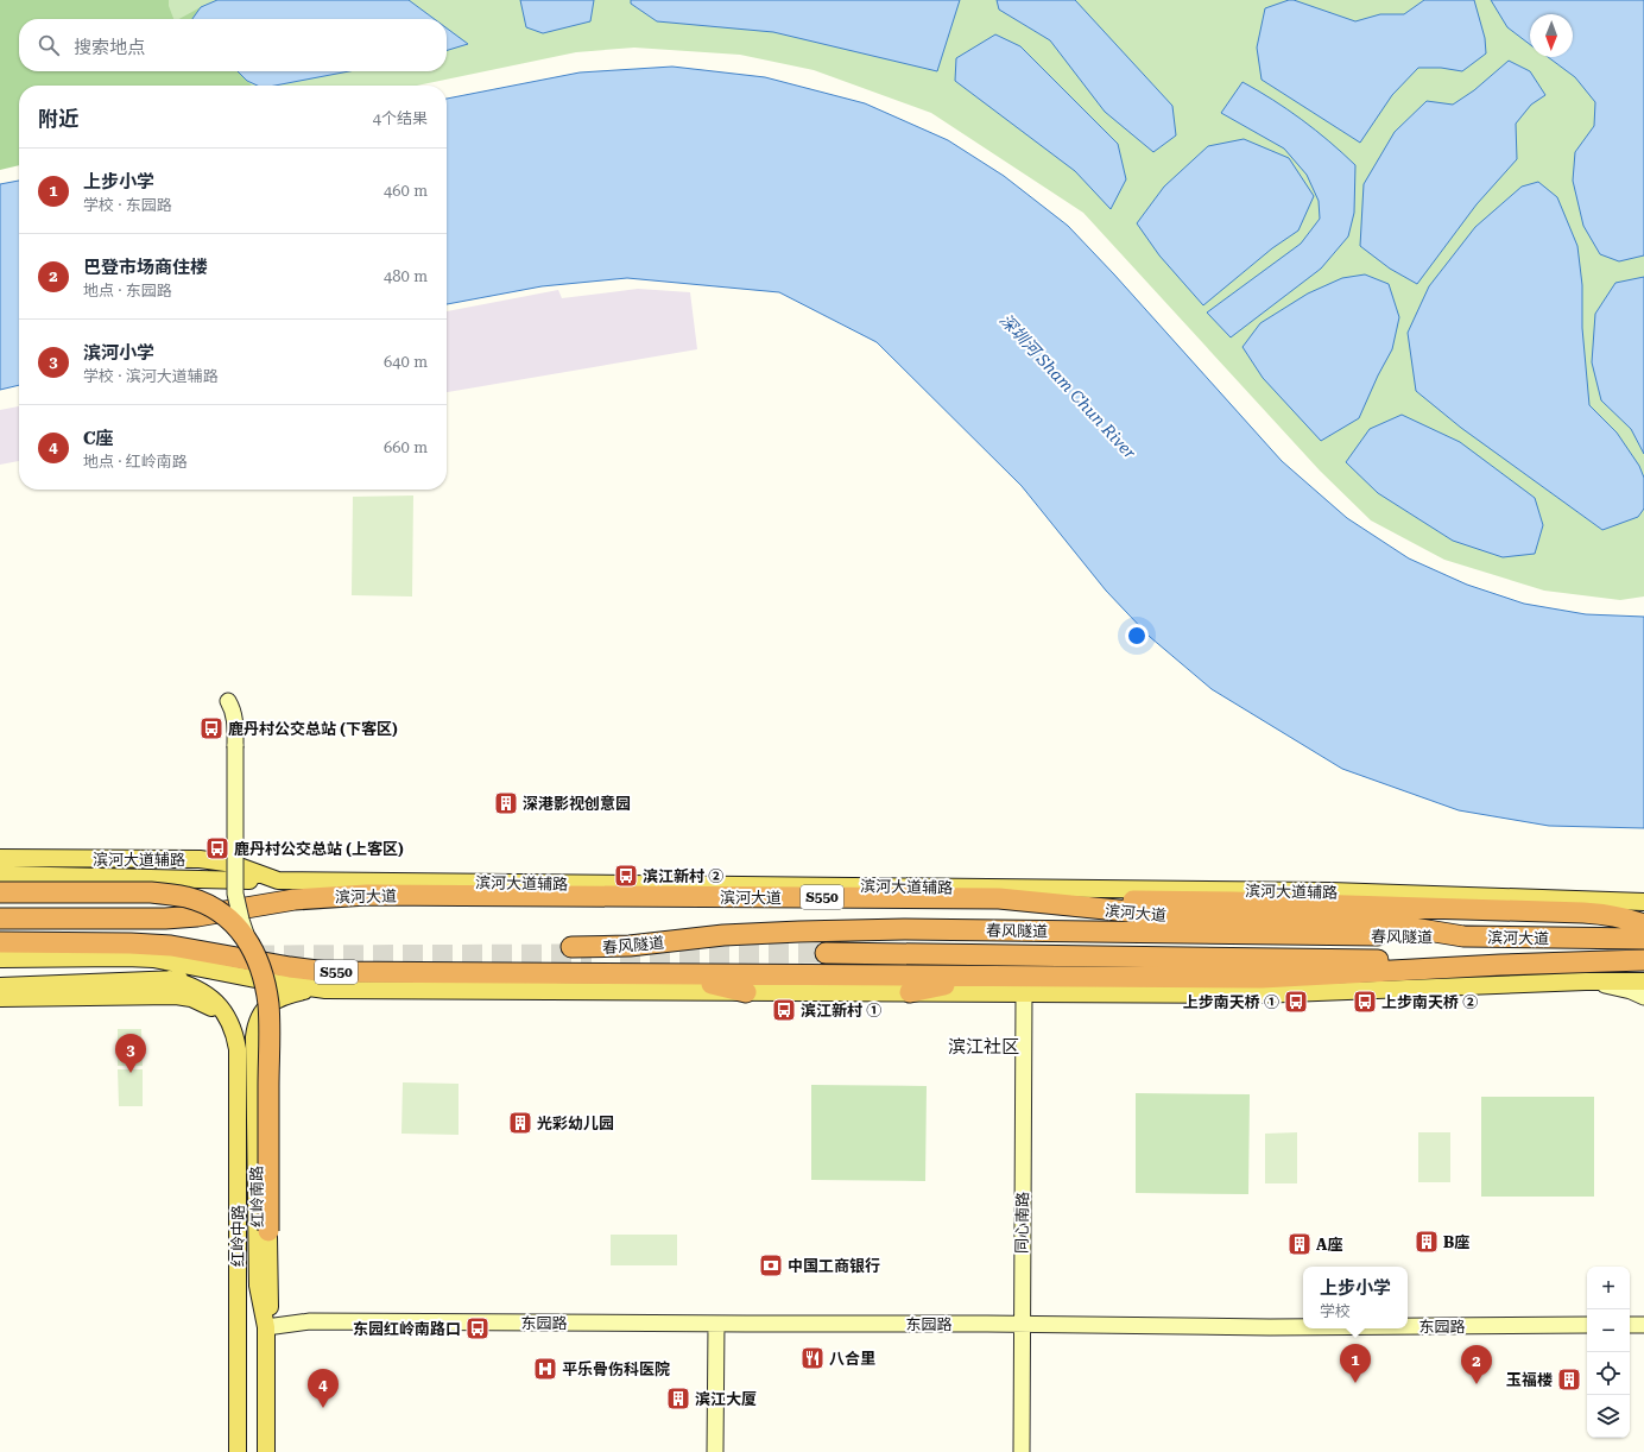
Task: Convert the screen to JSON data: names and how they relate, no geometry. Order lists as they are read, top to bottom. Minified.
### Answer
{"streets":{"highway":["滨河大道","S550","春风隧道"],"main road":["滨河大道辅路","红岭南路","红岭中路"],"street":["同心南路","东园路"]},"crossings":[["滨河大道","春风隧道"],["红岭南路","东园路"],["同心南路","东园路"]],"districts":["滨江社区"],"water":["深圳河 Sham Chun River"],"places":{"bus stop":["鹿丹村公交总站 (下客区)","鹿丹村公交总站 (上客区)","滨江新村 ②","上步南天桥 ①","上步南天桥 ②","滨江新村 ①","东园红岭南路口"],"building":["深港影视创意园","光彩幼儿园","B座","A座","玉福楼","滨江大厦"],"bank":["中国工商银行"],"restaurant":["八合里"],"hospital":["平乐骨伤科医院"]},"north":"bottom","page":{"search":"搜索地点","heading":["附近","4个结果"],"list":[{"mark":"1","name":"上步小学","note":"学校 · 东园路","value":"460 m"},{"mark":"2","name":"巴登市场商住楼","note":"地点 · 东园路","value":"480 m"},{"mark":"3","name":"滨河小学","note":"学校 · 滨河大道辅路","value":"640 m"},{"mark":"4","name":"C座","note":"地点 · 红岭南路","value":"660 m"}],"pins":["3","1","2","4"],"map_buttons":["+","−"],"popup":["上步小学","学校"]}}
